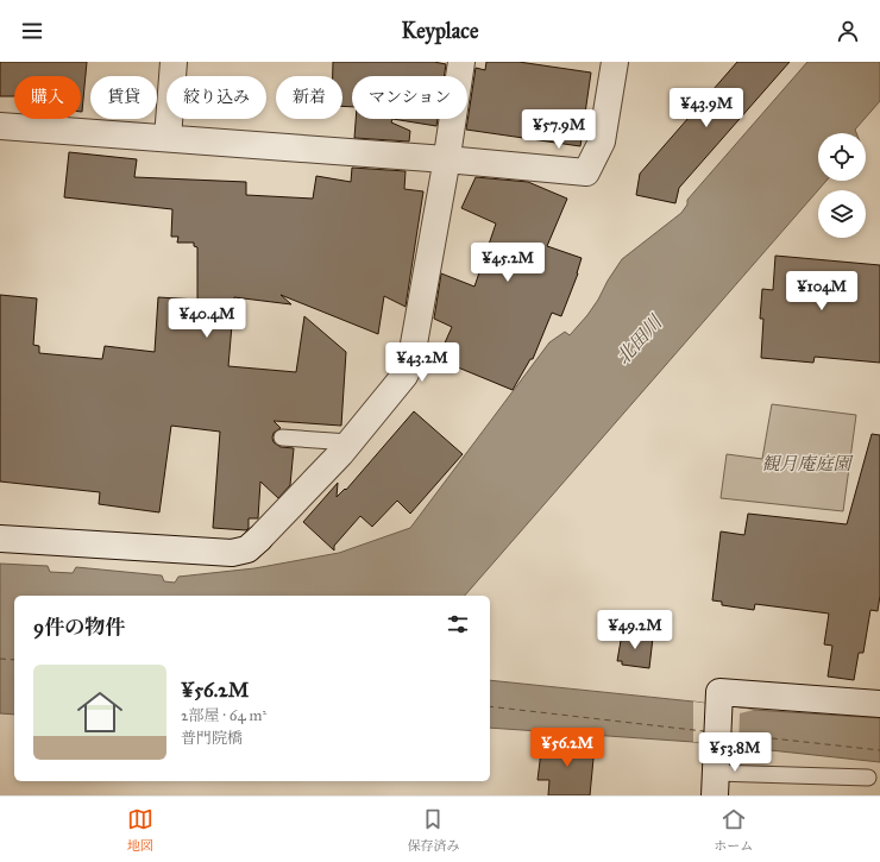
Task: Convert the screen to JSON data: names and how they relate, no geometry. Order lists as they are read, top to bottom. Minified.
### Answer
{"water":["北田川"],"parks":["観月庵庭園"],"page":{"header":"Keyplace","chip":["購入","賃貸","絞り込み","新着","マンション"],"price":["¥43.9M","¥57.9M","¥45.2M","¥104M","¥40.4M","¥43.2M","¥49.2M","¥56.2M","¥53.8M"],"heading":"9件の物件","list":[{"name":"¥56.2M","note":"2部屋 · 64 m² · 普門院橋"}],"tabs":["地図","保存済み","ホーム"]}}
